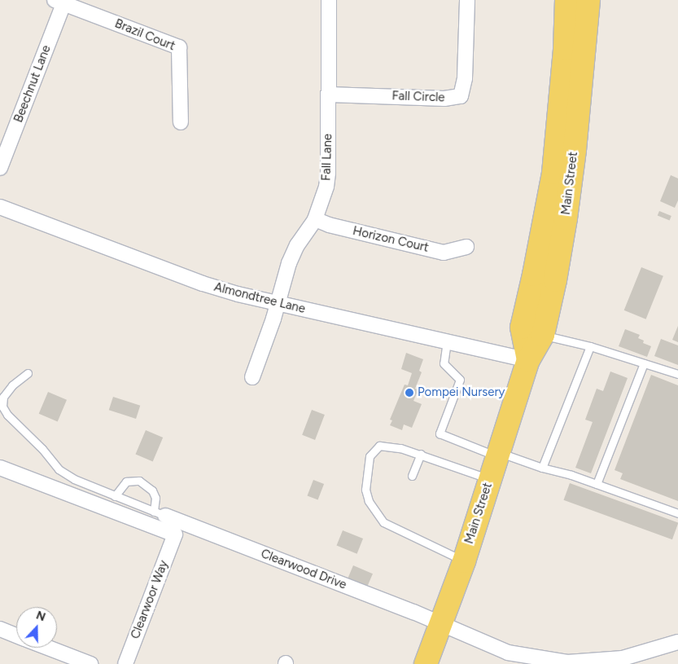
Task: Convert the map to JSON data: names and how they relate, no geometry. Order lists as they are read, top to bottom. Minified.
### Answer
{"streets":{"main road":["Main Street"],"street":["Brazil Court","Beechnut Lane","Fall Circle","Fall Lane","Horizon Court","Almondtree Lane","Clearwood Drive","Clearwoor Way"]},"crossings":[["Brazil Court","Beechnut Lane"],["Fall Circle","Fall Lane"],["Fall Lane","Horizon Court"],["Fall Lane","Almondtree Lane"],["Main Street","Almondtree Lane"],["Main Street","Clearwood Drive"]],"places":["Pompei Nursery"],"north":"top"}
